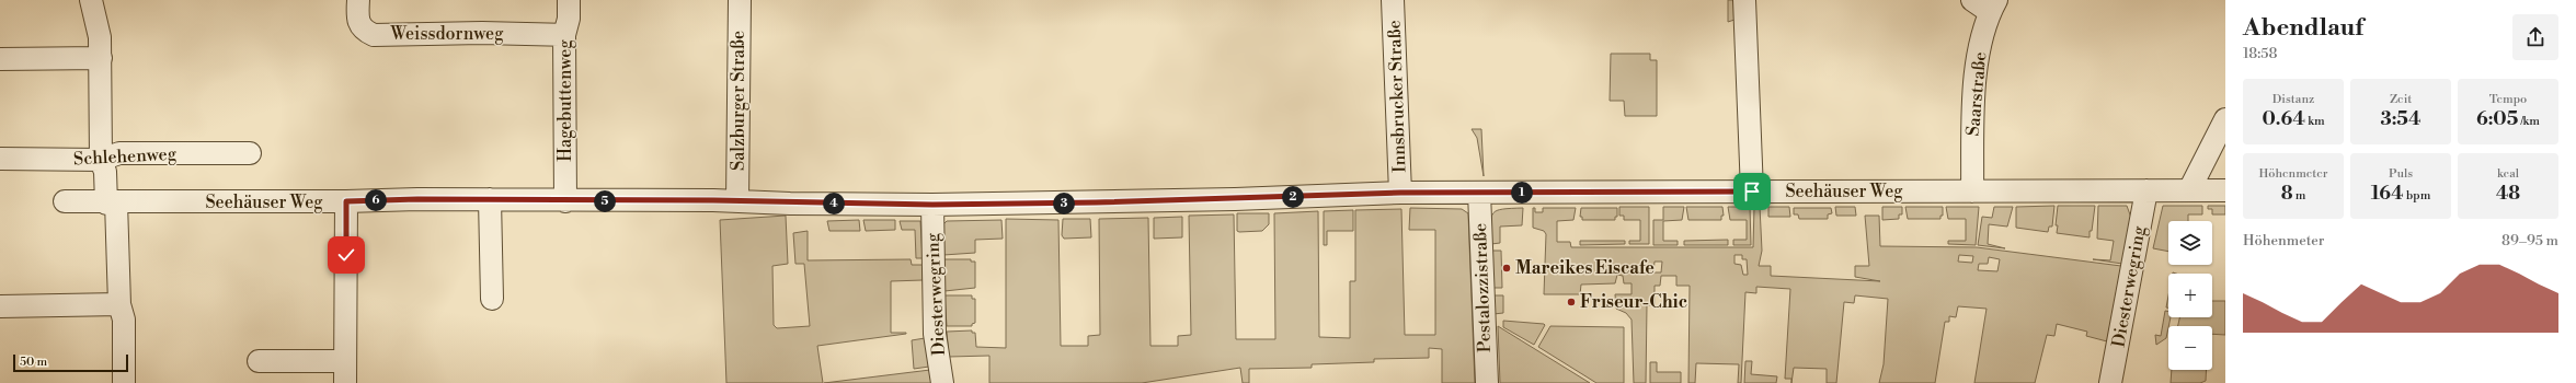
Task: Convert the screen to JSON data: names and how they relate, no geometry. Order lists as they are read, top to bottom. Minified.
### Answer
{"streets":{"street":["Weissdornweg","Saarstraße","Innsbrucker Straße","Hagebuttenweg","Salzburger Straße","Schlehenweg","Seehäuser Weg","Diesterwegring","Pestalozzistraße"]},"crossings":[["Weissdornweg","Hagebuttenweg"],["Saarstraße","Seehäuser Weg"],["Innsbrucker Straße","Seehäuser Weg"],["Hagebuttenweg","Seehäuser Weg"],["Salzburger Straße","Seehäuser Weg"],["Seehäuser Weg","Diesterwegring"],["Seehäuser Weg","Pestalozzistraße"]],"places":["Mareikes Eiscafe","Friseur-Chic"],"scale_bar":"50 m","page":{"heading":["Abendlauf","18:58"],"stats":[["Distanz","0.64 km"],["Zeit","3:54"],["Tempo","6:05 /km"],["Höhenmeter","8 m"],["Puls","164 bpm"],["kcal","48"]],"pins":["1","2","6","5","3","4"],"map_buttons":["+","−"],"chart":["Höhenmeter","89–95 m"],"scale":"50 m"}}
